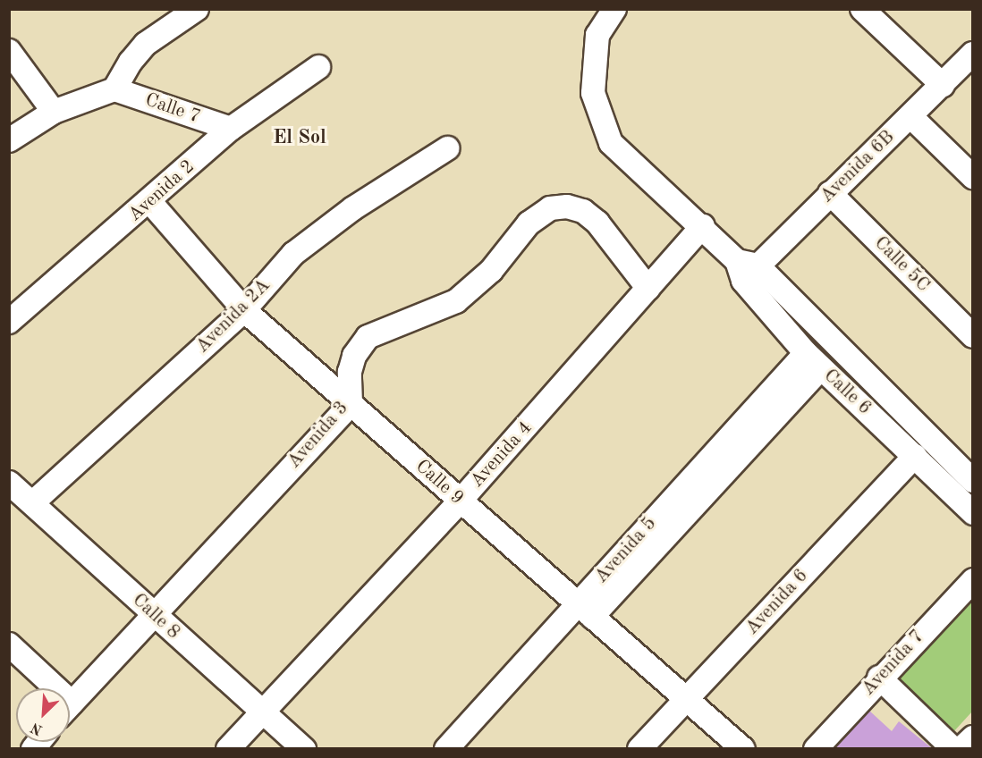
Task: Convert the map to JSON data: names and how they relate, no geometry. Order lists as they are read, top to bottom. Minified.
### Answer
{"streets":{"street":["Calle 7","Avenida 6B","Avenida 2","Calle 5C","Avenida 2A","Calle 6","Avenida 3","Avenida 4","Calle 9","Avenida 5","Avenida 6","Calle 8","Avenida 7"]},"crossings":[["Calle 7","Avenida 2"],["Avenida 6B","Calle 5C"],["Avenida 6B","Calle 6"],["Avenida 2","Calle 9"],["Avenida 2A","Calle 9"],["Avenida 2A","Calle 8"],["Calle 6","Avenida 4"],["Calle 6","Avenida 5"],["Calle 6","Avenida 6"],["Avenida 3","Avenida 4"],["Avenida 3","Calle 9"],["Avenida 3","Calle 8"],["Avenida 4","Calle 9"],["Avenida 4","Calle 8"],["Calle 9","Avenida 5"],["Calle 9","Avenida 6"]],"districts":["El Sol"],"north":"bottom left"}
